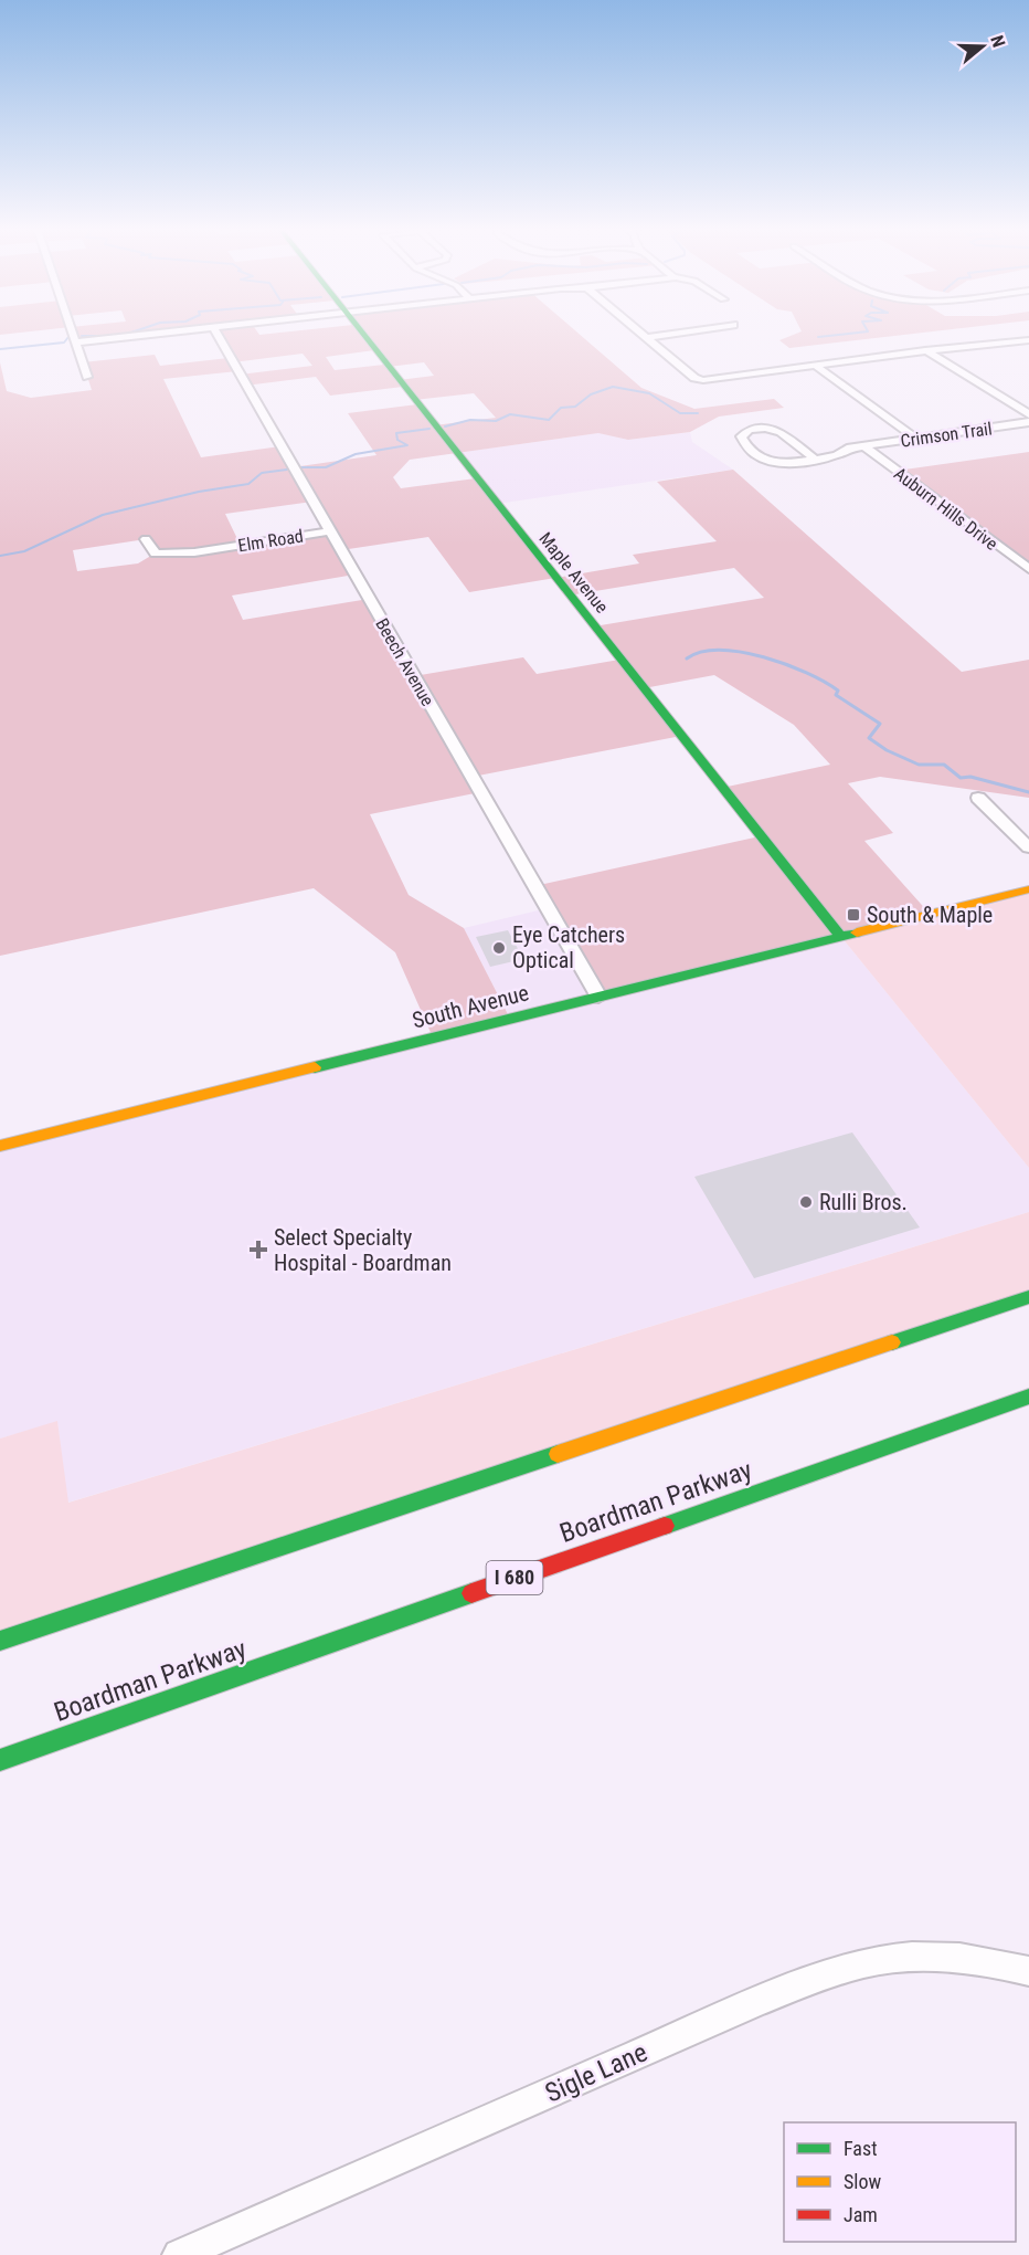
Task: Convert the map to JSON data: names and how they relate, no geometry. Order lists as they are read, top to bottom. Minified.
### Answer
{"streets":{"main road":["Maple Avenue","South Avenue","Boardman Parkway","I 680"],"street":["Crimson Trail","Auburn Hills Drive","Elm Road","Beech Avenue","Sigle Lane"]},"crossings":[["Crimson Trail","Auburn Hills Drive"],["Elm Road","Beech Avenue"],["Maple Avenue","South Avenue"],["Beech Avenue","South Avenue"]],"places":{"transit":["South & Maple"],"other":["Eye Catchers Optical","Rulli Bros."],"health":["Select Specialty Hospital - Boardman"]},"legend":["Fast","Slow","Jam"],"north":"right"}
